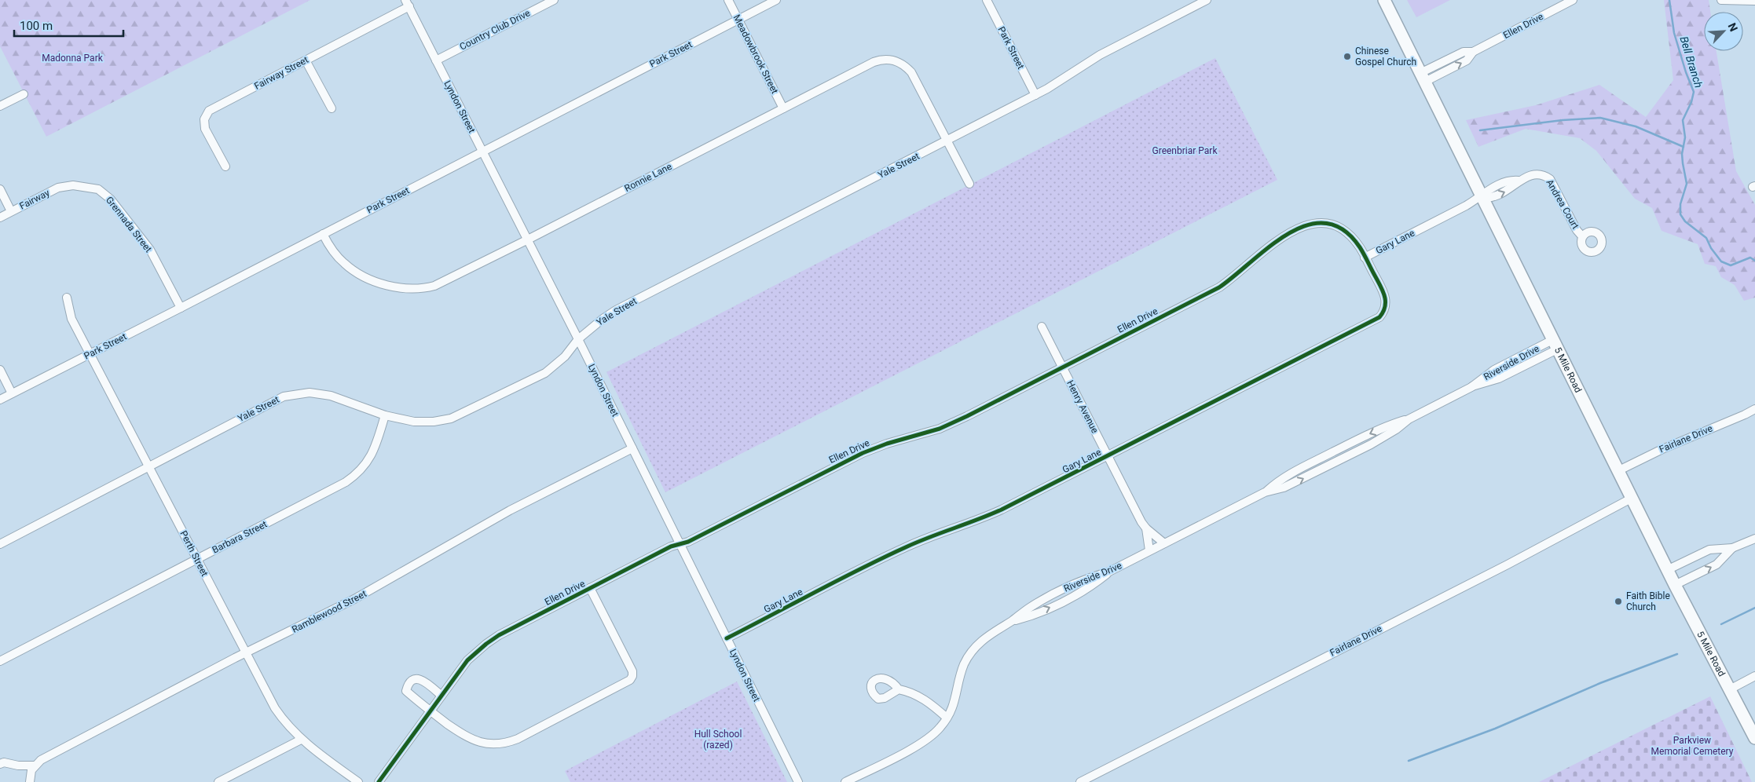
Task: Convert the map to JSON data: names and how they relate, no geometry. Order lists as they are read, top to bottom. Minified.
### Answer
{"streets":{"main road":["5 Mile Road"],"street":["Ellen Drive","Country Club Drive","Park Street","Meadowbrook Street","Fairway Street","Lyndon Street","Yale Street","Ronnie Lane","Fairway","Andrea Court","Grennada Street","Gary Lane","Riverside Drive","Henry Avenue","Fairlane Drive","Barbara Street","Perth Street","Ramblewood Street"]},"crossings":[["Ellen Drive","Lyndon Street"],["Ellen Drive","Gary Lane"],["Ellen Drive","5 Mile Road"],["Ellen Drive","Henry Avenue"],["Country Club Drive","Lyndon Street"],["Park Street","Meadowbrook Street"],["Park Street","Lyndon Street"],["Park Street","Yale Street"],["Park Street","Ronnie Lane"],["Park Street","Grennada Street"],["Park Street","Perth Street"],["Meadowbrook Street","Ronnie Lane"],["Fairway Street","Lyndon Street"],["Lyndon Street","Yale Street"],["Lyndon Street","Ronnie Lane"],["Lyndon Street","Gary Lane"],["Lyndon Street","Ramblewood Street"],["Yale Street","Ronnie Lane"],["Yale Street","Barbara Street"],["Yale Street","Perth Street"],["Fairway","Grennada Street"],["Andrea Court","Gary Lane"],["Andrea Court","5 Mile Road"],["Gary Lane","5 Mile Road"],["Gary Lane","Henry Avenue"],["Riverside Drive","5 Mile Road"],["Riverside Drive","Henry Avenue"],["5 Mile Road","Fairlane Drive"],["Barbara Street","Perth Street"],["Perth Street","Ramblewood Street"]],"water":["Bell Branch"],"parks":["Madonna Park","Greenbriar Park","Hull School (razed)","Parkview Memorial Cemetery"],"places":["Chinese Gospel Church","Faith Bible Church"],"scale_bar":"100 m","north":"top right"}
